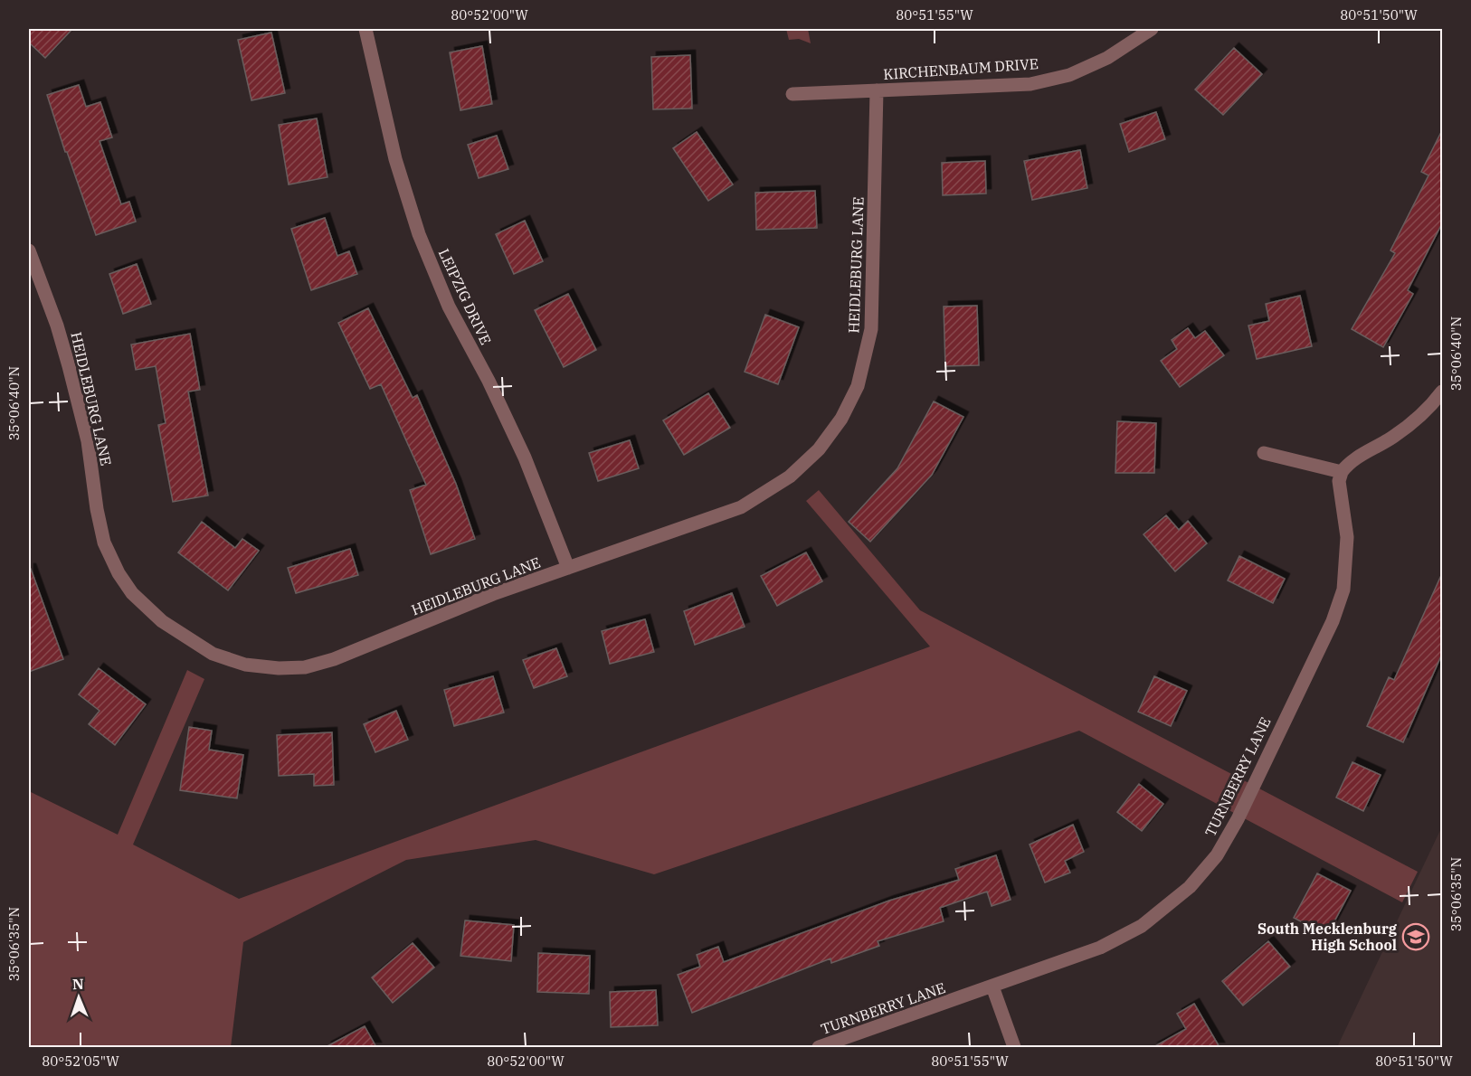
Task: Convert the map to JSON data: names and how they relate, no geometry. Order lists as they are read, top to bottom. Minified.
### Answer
{"streets":{"street":["KIRCHENBAUM DRIVE","HEIDLEBURG LANE","LEIPZIG DRIVE","TURNBERRY LANE"]},"crossings":[["KIRCHENBAUM DRIVE","HEIDLEBURG LANE"],["HEIDLEBURG LANE","LEIPZIG DRIVE"]],"places":{"school or university":["South Mecklenburg High School"]},"north":"top","coordinates":["80°52'00\"W","80°51'55\"W","80°51'50\"W","35°06'40\"N","35°06'35\"N","80°52'05\"W"]}
